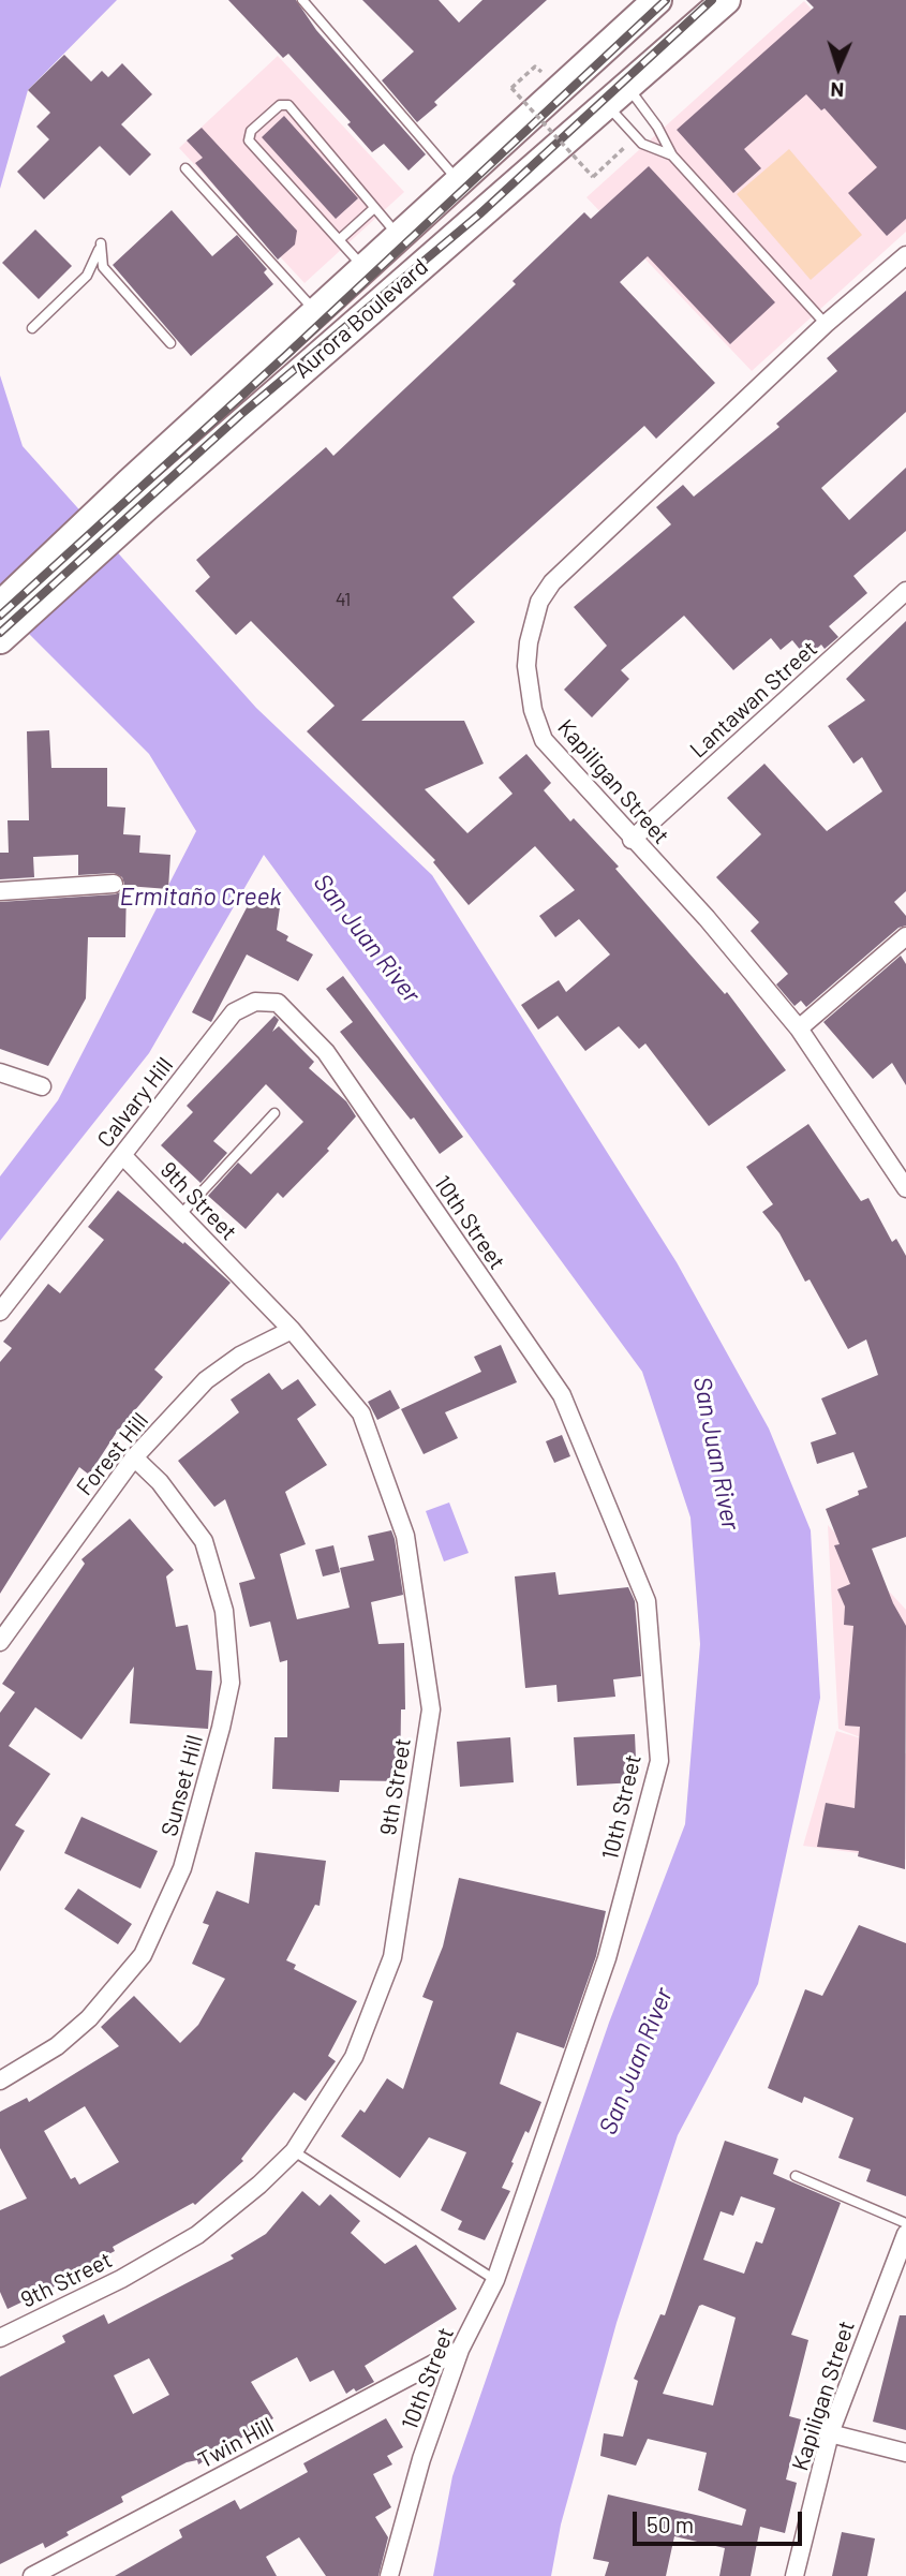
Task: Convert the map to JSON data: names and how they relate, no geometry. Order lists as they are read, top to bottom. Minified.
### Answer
{"streets":{"main road":["Aurora Boulevard"],"street":["Lantawan Street","Kapiligan Street","Calvary Hill","9th Street","10th Street","Forest Hill","Sunset Hill","Twin Hill"]},"crossings":[["Lantawan Street","Kapiligan Street"],["Calvary Hill","9th Street"],["Calvary Hill","10th Street"],["9th Street","Forest Hill"],["10th Street","Twin Hill"],["Forest Hill","Sunset Hill"]],"water":["Ermitaño Creek","San Juan River"],"house_numbers":["41"],"scale_bar":"50 m","north":"bottom"}
